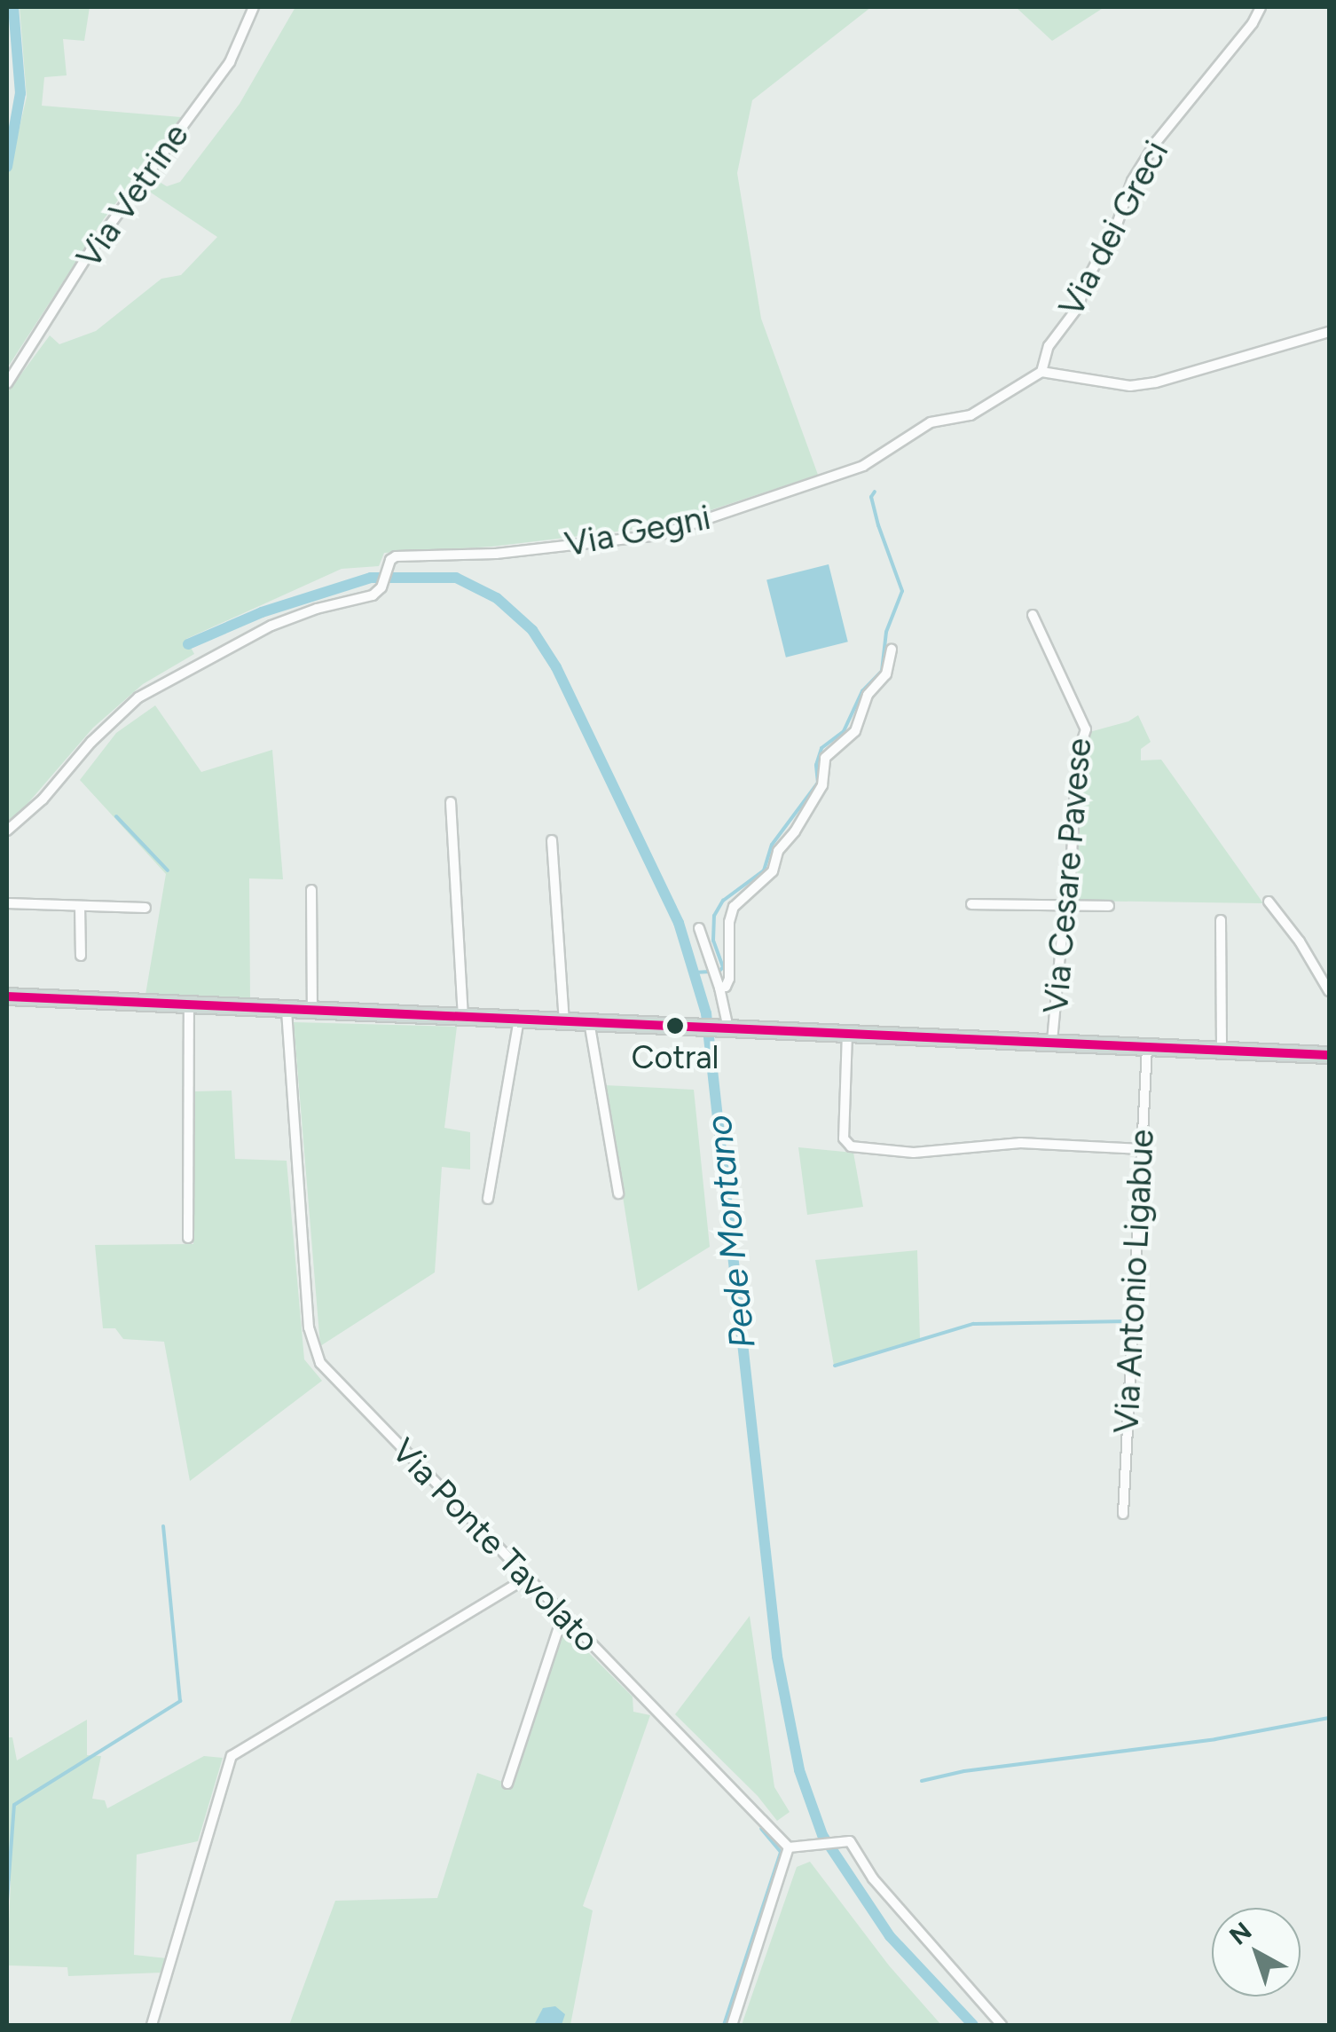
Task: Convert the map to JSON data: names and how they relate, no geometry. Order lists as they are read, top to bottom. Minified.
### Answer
{"streets":{"street":["Via Vetrine","Via dei Greci","Via Gegni","Via Cesare Pavese","Via Antonio Ligabue","Via Ponte Tavolato"]},"crossings":[["Via dei Greci","Via Gegni"]],"water":["Pede Montano"],"places":["Cotral"],"north":"top left"}
